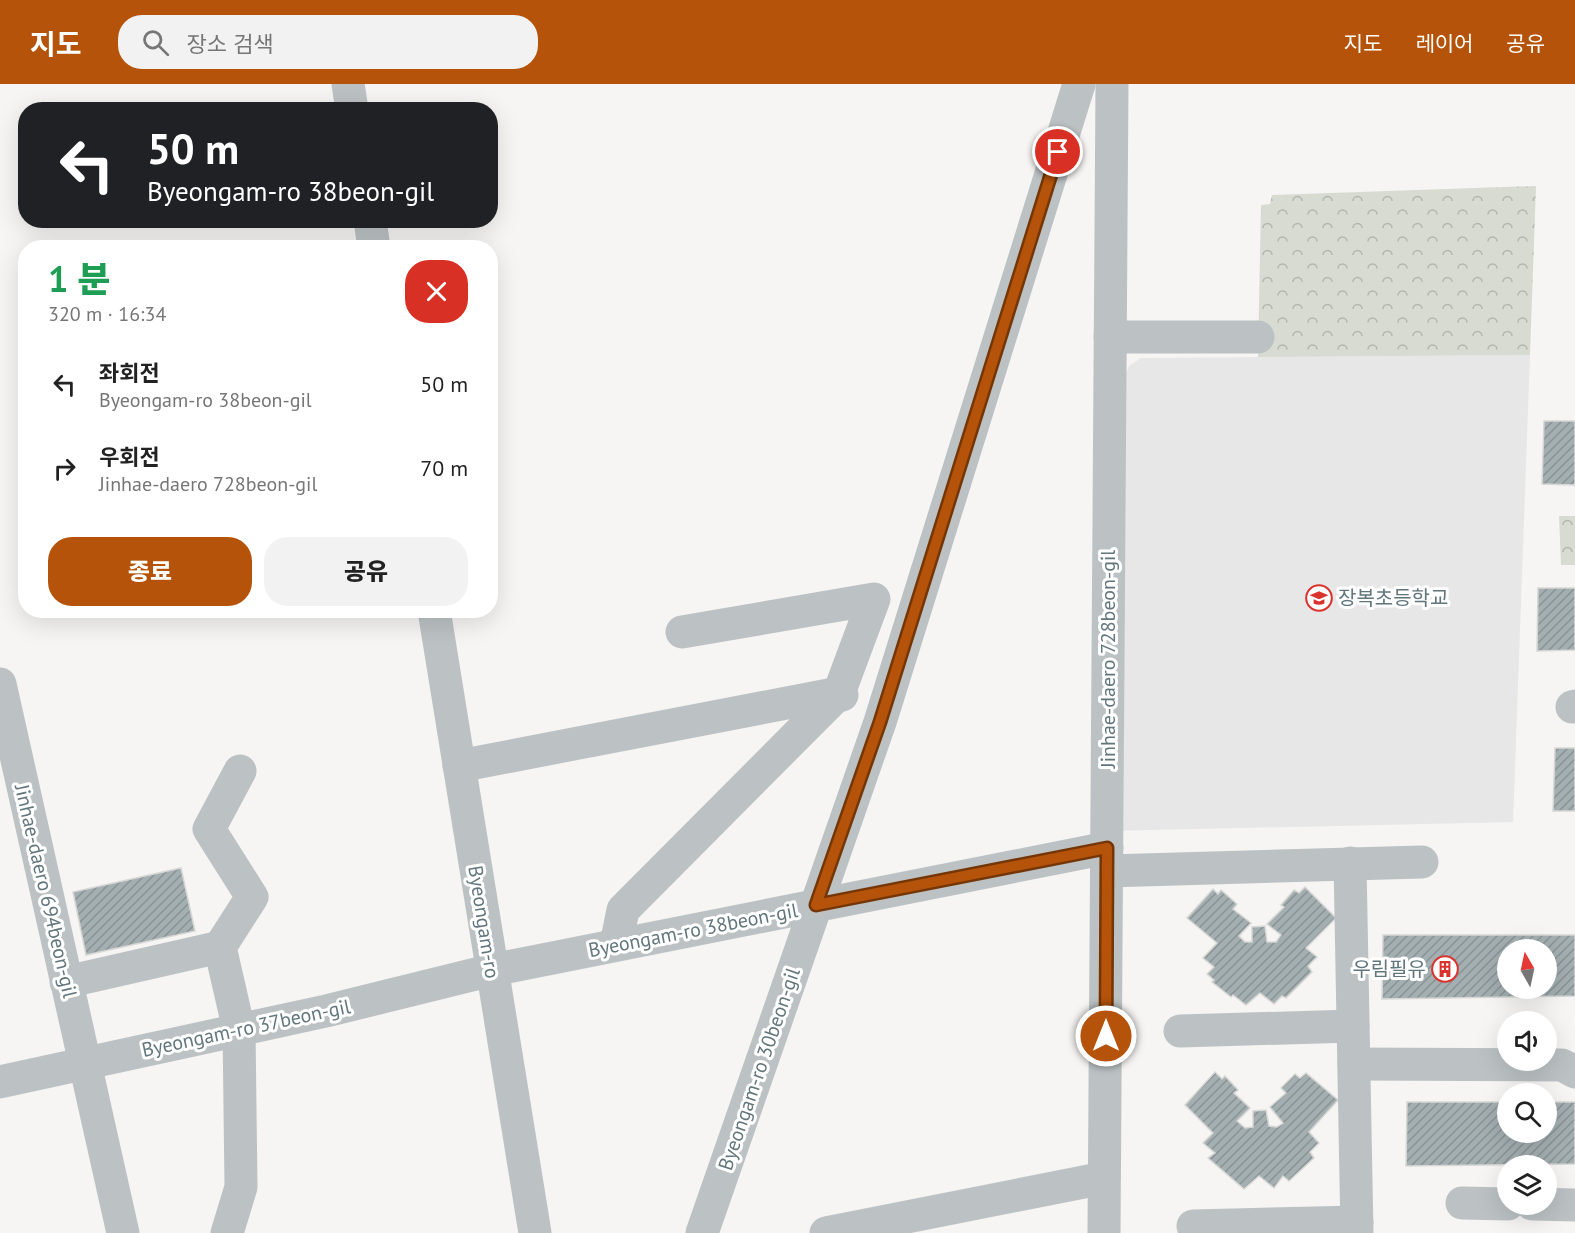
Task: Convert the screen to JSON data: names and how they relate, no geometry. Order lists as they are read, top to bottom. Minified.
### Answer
{"streets":{"street":["Jinhae-daero 728beon-gil","Jinhae-daero 694beon-gil","Byeongam-ro","Byeongam-ro 38beon-gil","Byeongam-ro 37beon-gil","Byeongam-ro 30beon-gil"]},"crossings":[["Jinhae-daero 728beon-gil","Byeongam-ro 38beon-gil"],["Jinhae-daero 694beon-gil","Byeongam-ro 37beon-gil"],["Byeongam-ro","Byeongam-ro 38beon-gil"],["Byeongam-ro","Byeongam-ro 37beon-gil"],["Byeongam-ro 38beon-gil","Byeongam-ro 37beon-gil"],["Byeongam-ro 38beon-gil","Byeongam-ro 30beon-gil"]],"places":{"school or university":["장복초등학교"],"building":["우림필유"]},"north":"top","page":{"header":"지도","search":"장소 검색","nav":["지도","레이어","공유"],"turn":["50 m","Byeongam-ro 38beon-gil"],"heading":["1 분","320 m · 16:34"],"list":[{"name":"좌회전","note":"Byeongam-ro 38beon-gil","value":"50 m"},{"name":"우회전","note":"Jinhae-daero 728beon-gil","value":"70 m"}],"buttons":["종료","공유"]}}
